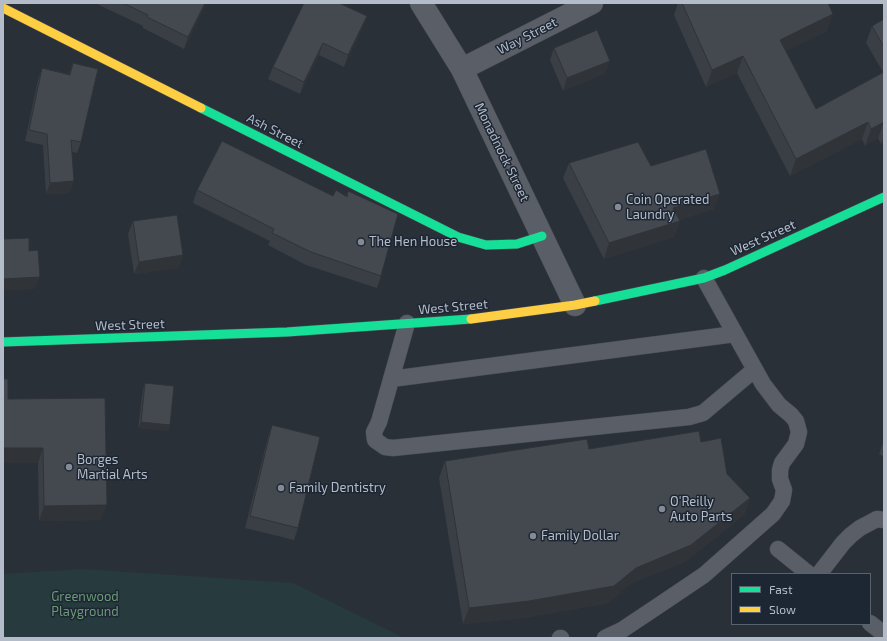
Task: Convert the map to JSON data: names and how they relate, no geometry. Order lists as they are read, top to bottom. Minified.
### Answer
{"streets":{"main road":["Ash Street","West Street"],"street":["Way Street","Monadnock Street"]},"crossings":[["Way Street","Monadnock Street"],["Ash Street","Monadnock Street"],["Monadnock Street","West Street"]],"parks":["Greenwood Playground"],"places":["Coin Operated Laundry","The Hen House","Borges Martial Arts","Family Dentistry","O'Reilly Auto Parts","Family Dollar"],"legend":["Fast","Slow"]}
